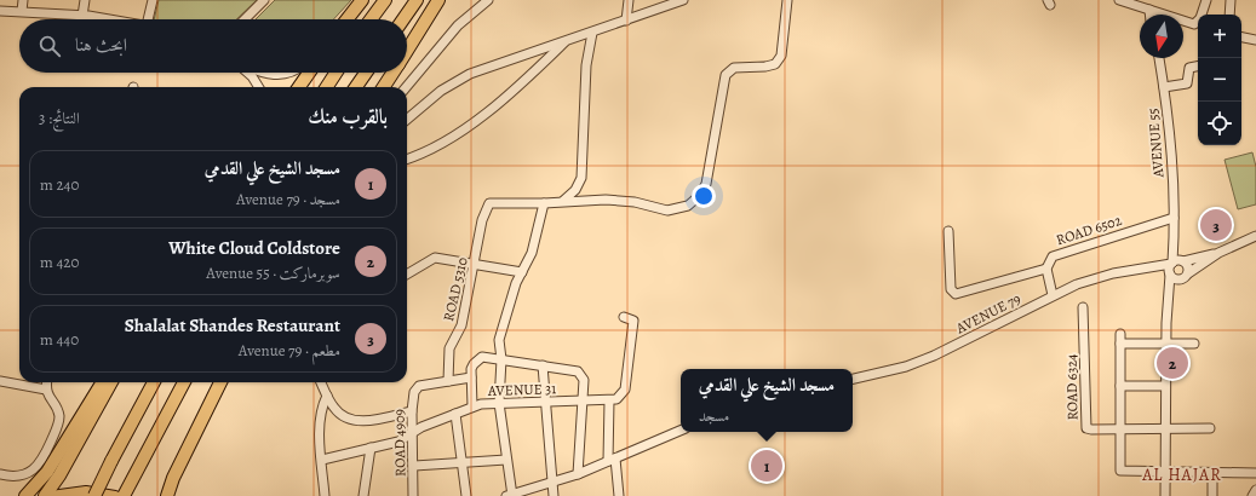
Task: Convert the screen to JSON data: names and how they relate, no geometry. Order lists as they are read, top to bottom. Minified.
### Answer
{"streets":{"street":["AVENUE 55","ROAD 6502","ROAD 5310","AVENUE 79","ROAD 6324","AVENUE 31","ROAD 4909"]},"crossings":[["AVENUE 55","ROAD 6502"],["AVENUE 55","AVENUE 79"],["ROAD 5310","ROAD 4909"],["AVENUE 31","ROAD 4909"]],"districts":["AL HAJAR"],"north":"bottom","page":{"map_buttons":["+","−"],"search":"ابحث هنا","heading":["بالقرب منك","النتائج: 3"],"list":[{"mark":"1","name":"مسجد الشيخ علي القدمي","note":"مسجد · Avenue 79","value":"240 m"},{"mark":"2","name":"White Cloud Coldstore","note":"سوبرماركت · Avenue 55","value":"420 m"},{"mark":"3","name":"Shalalat Shandes Restaurant","note":"مطعم · Avenue 79","value":"440 m"}],"pins":["3","2","1"],"popup":["مسجد الشيخ علي القدمي","مسجد"]}}
